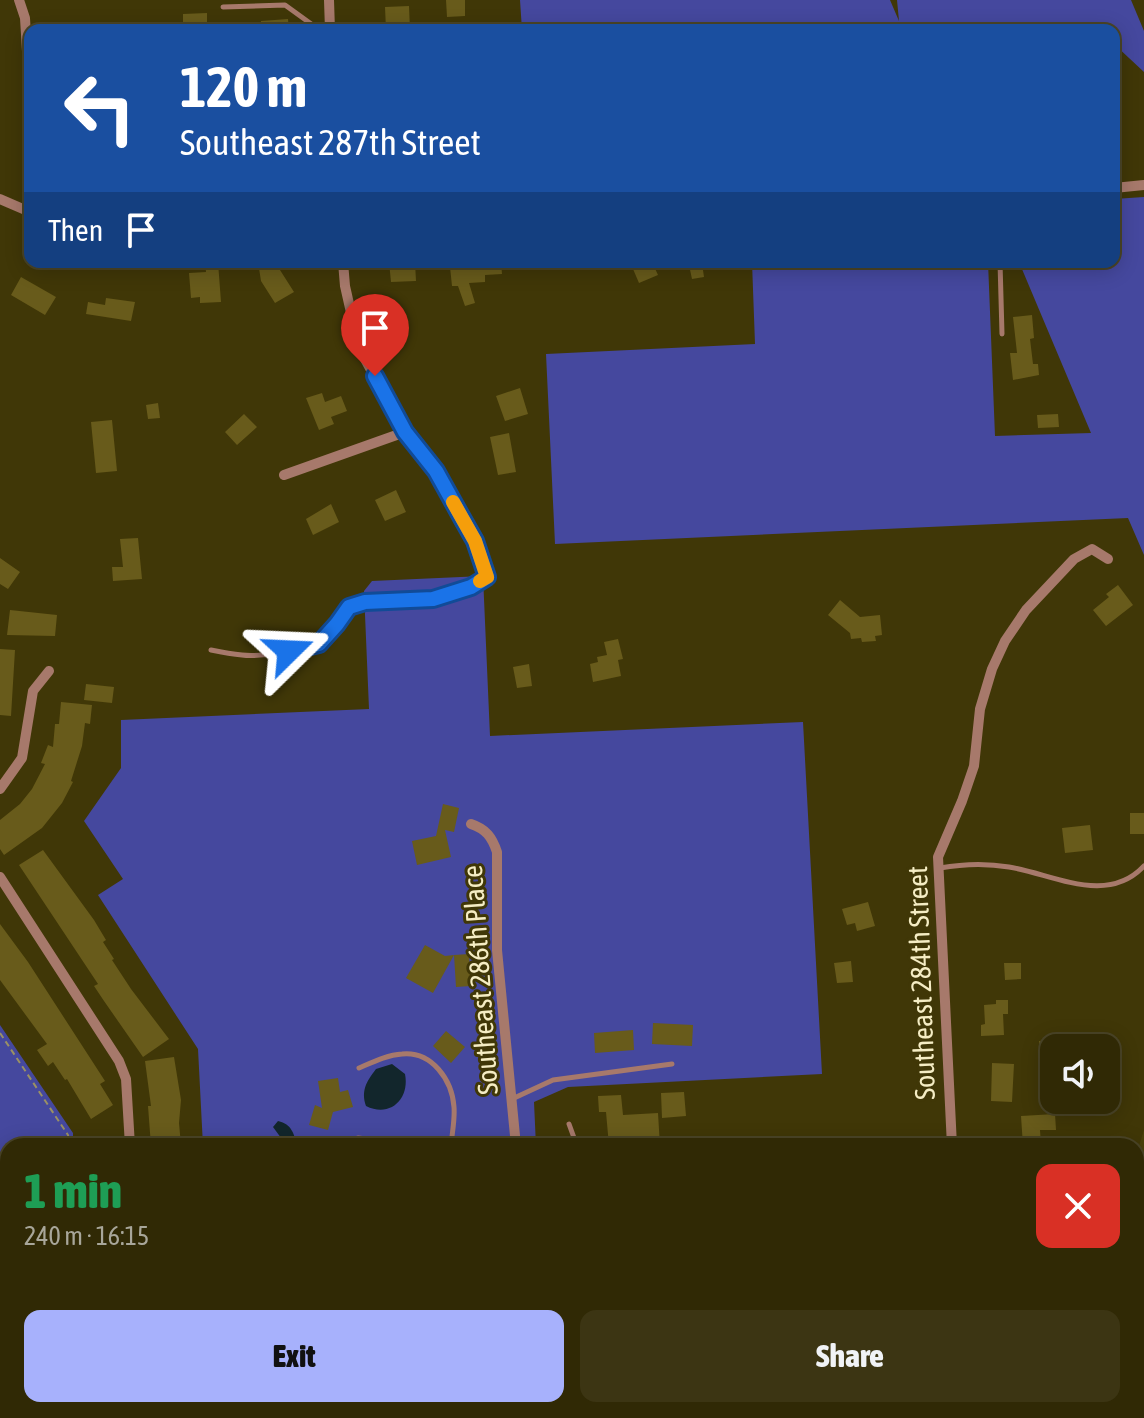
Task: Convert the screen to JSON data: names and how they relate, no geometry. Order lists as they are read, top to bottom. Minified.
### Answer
{"streets":{"street":["Southeast 286th Place","Southeast 284th Street"]},"page":{"turn":["120 m","Southeast 287th Street"],"then":"Then","heading":["1 min","240 m · 16:15"],"buttons":["Exit","Share"]}}
